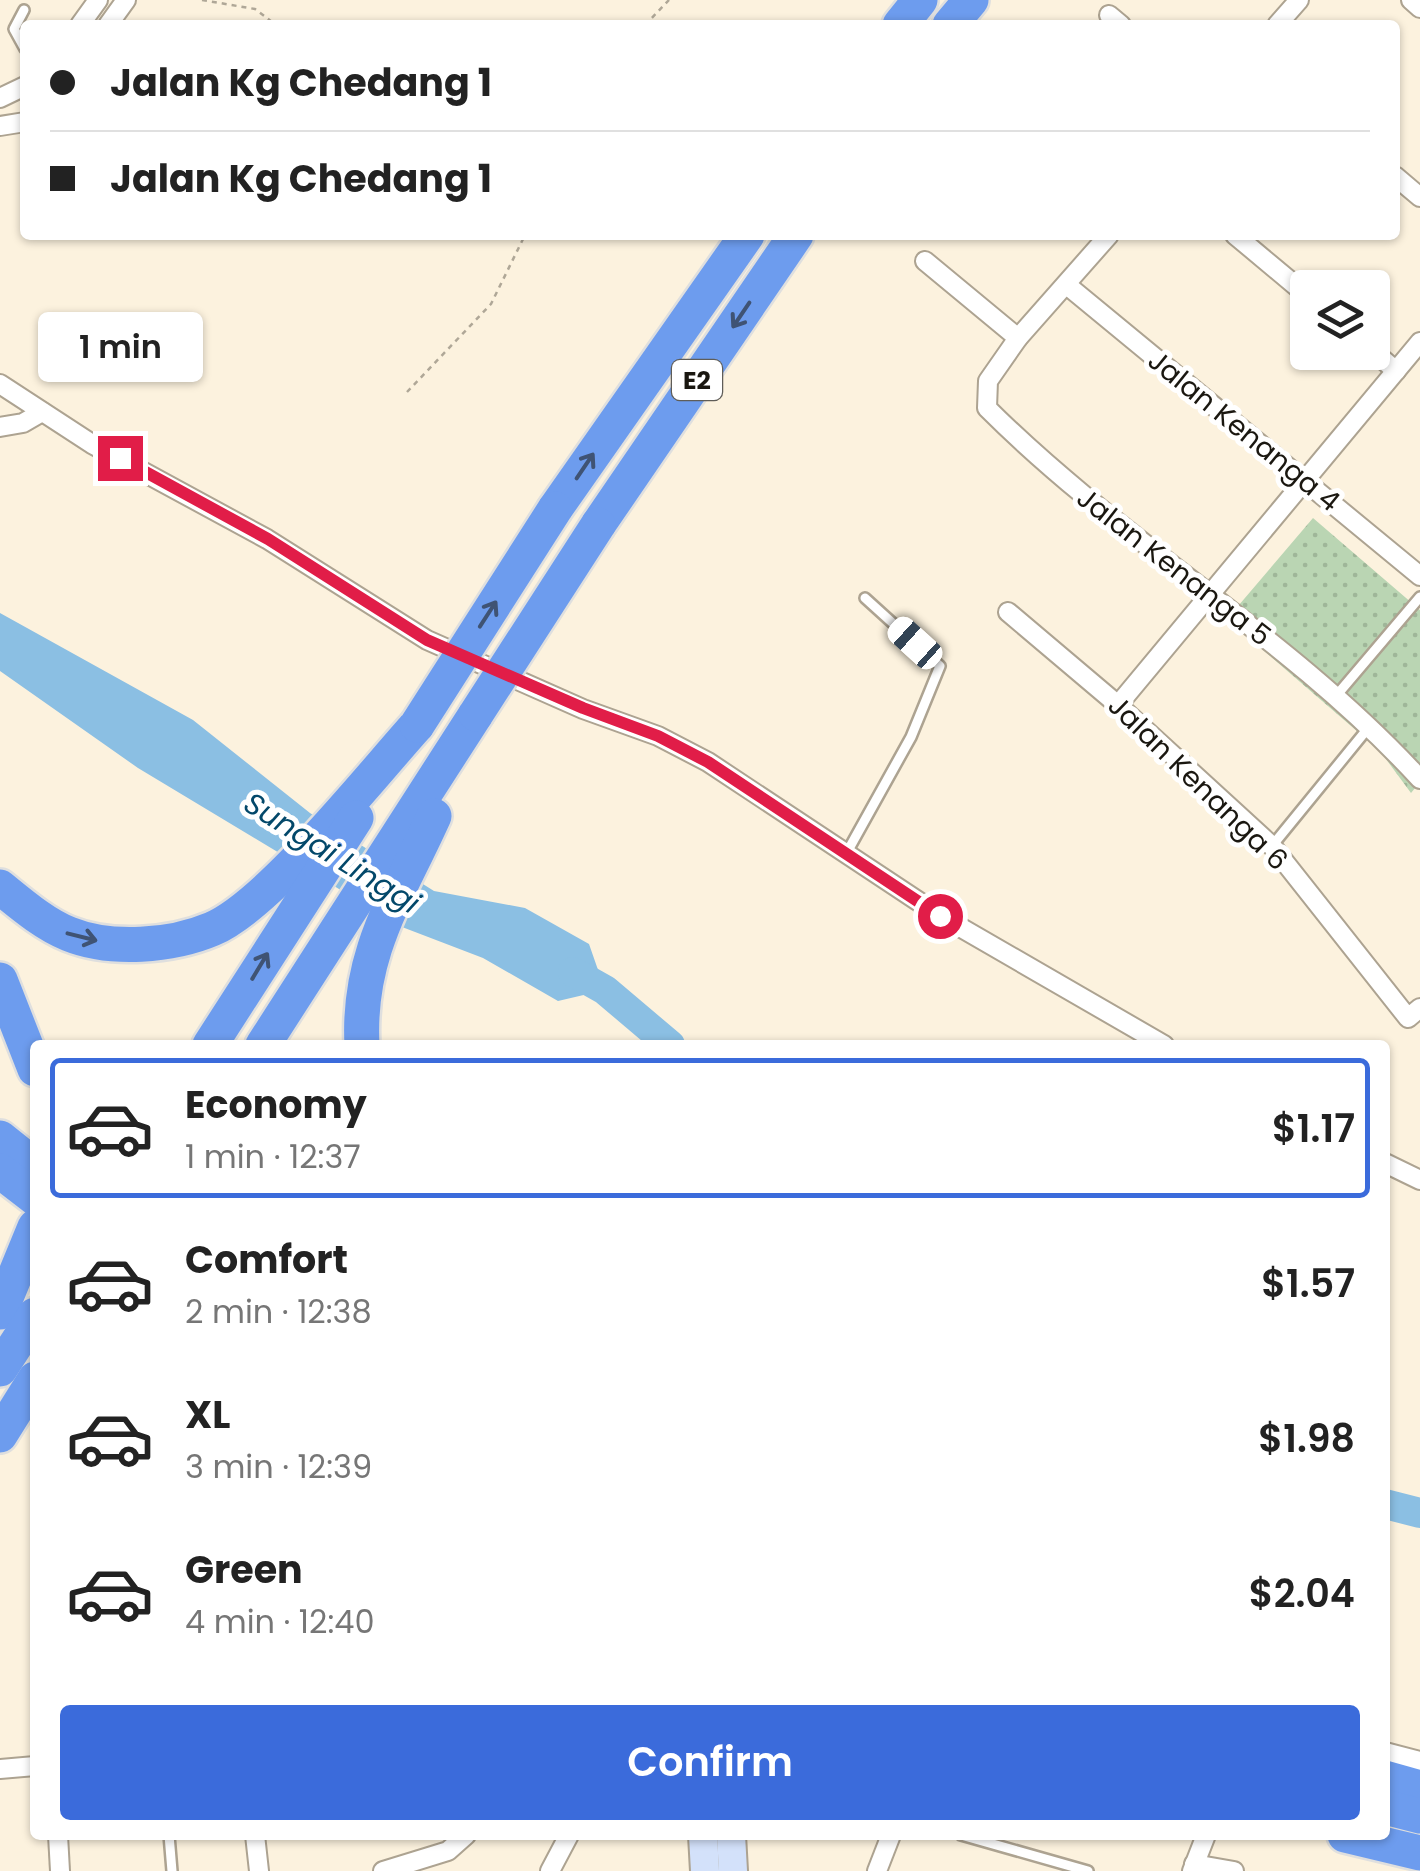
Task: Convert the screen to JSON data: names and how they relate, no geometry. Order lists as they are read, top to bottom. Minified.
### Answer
{"streets":{"highway":["E2"],"street":["Jalan Kenanga 4","Jalan Kenanga 5","Jalan Kenanga 6"]},"crossings":[["Jalan Kenanga 4","Jalan Kenanga 5"]],"water":["Sungai Linggi"],"page":{"banner":["Jalan Kg Chedang 1","Jalan Kg Chedang 1"],"bubble":"1 min","list":[{"name":"Economy","note":"1 min · 12:37","value":"$1.17"},{"name":"Comfort","note":"2 min · 12:38","value":"$1.57"},{"name":"XL","note":"3 min · 12:39","value":"$1.98"},{"name":"Green","note":"4 min · 12:40","value":"$2.04"}],"buttons":"Confirm"}}
